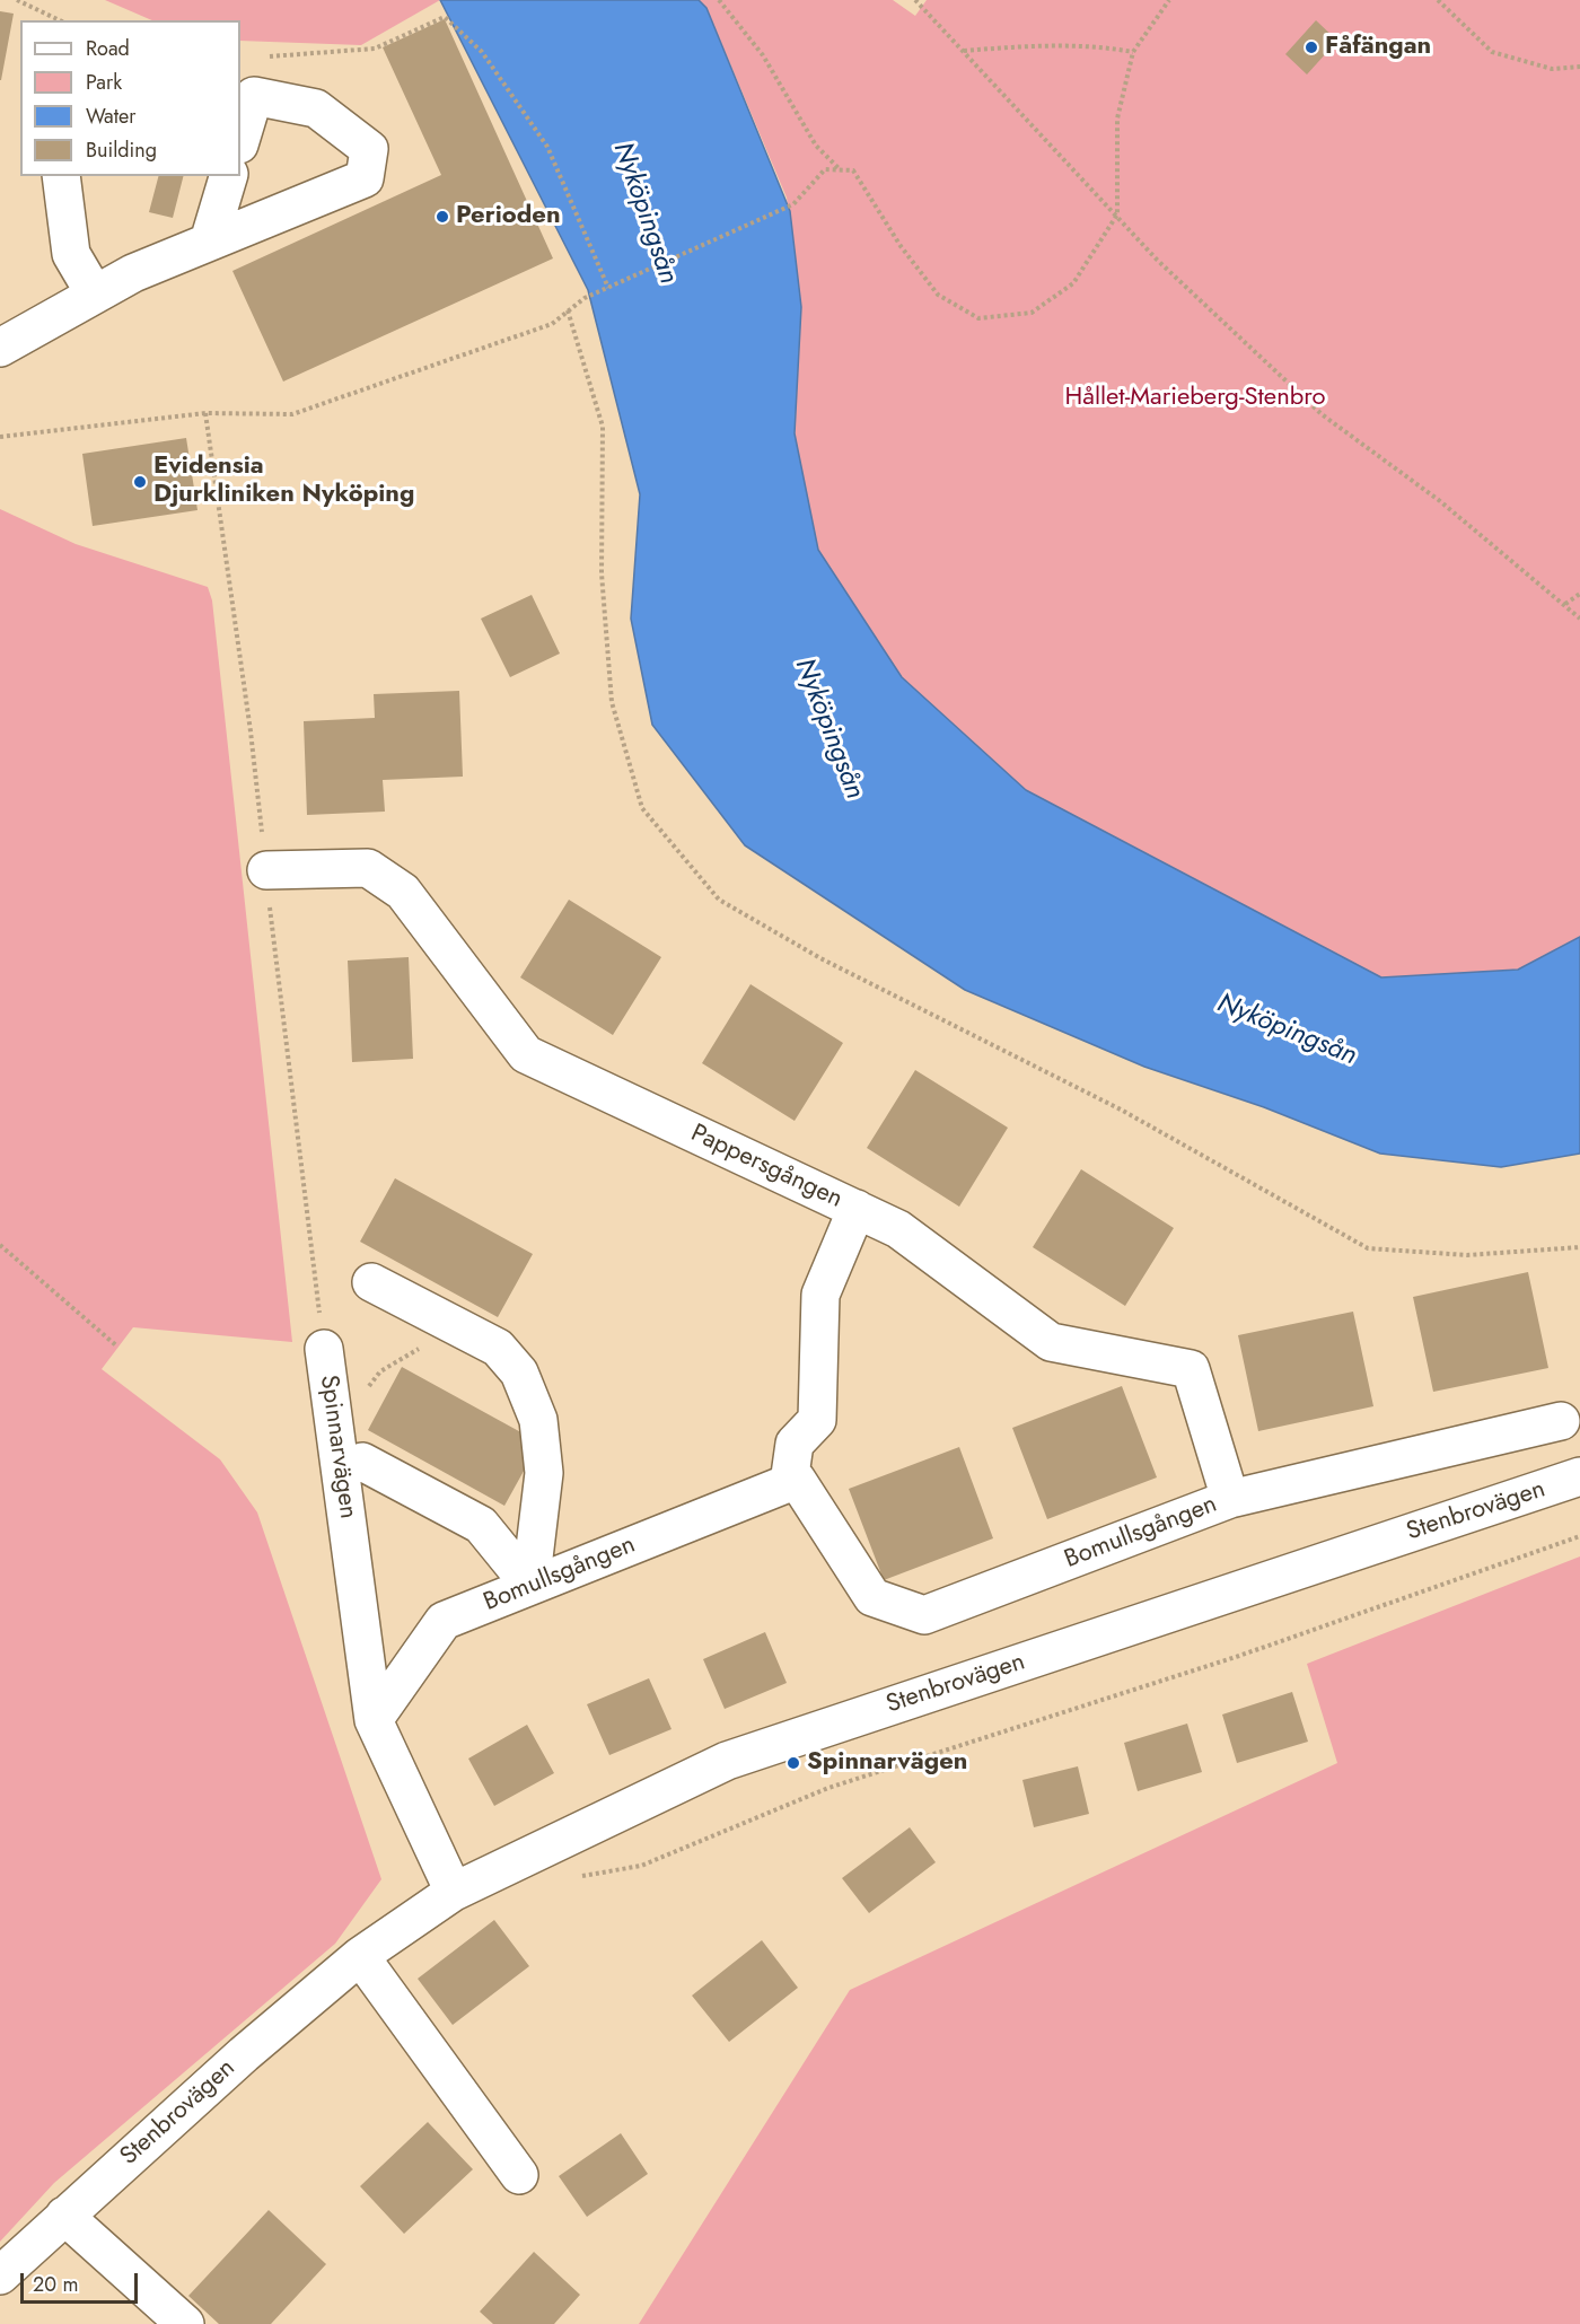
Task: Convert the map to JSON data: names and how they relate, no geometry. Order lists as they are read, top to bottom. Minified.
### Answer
{"streets":{"street":["Pappersgången","Spinnarvägen","Stenbrovägen","Bomullsgången"]},"crossings":[["Pappersgången","Bomullsgången"],["Spinnarvägen","Stenbrovägen"],["Spinnarvägen","Bomullsgången"]],"water":["Nyköpingsån"],"parks":["Hållet-Marieberg-Stenbro"],"places":["Fåfängan","Perioden","Evidensia Djurkliniken Nyköping","Spinnarvägen"],"legend":["Road","Park","Water","Building"],"scale_bar":"20 m"}
